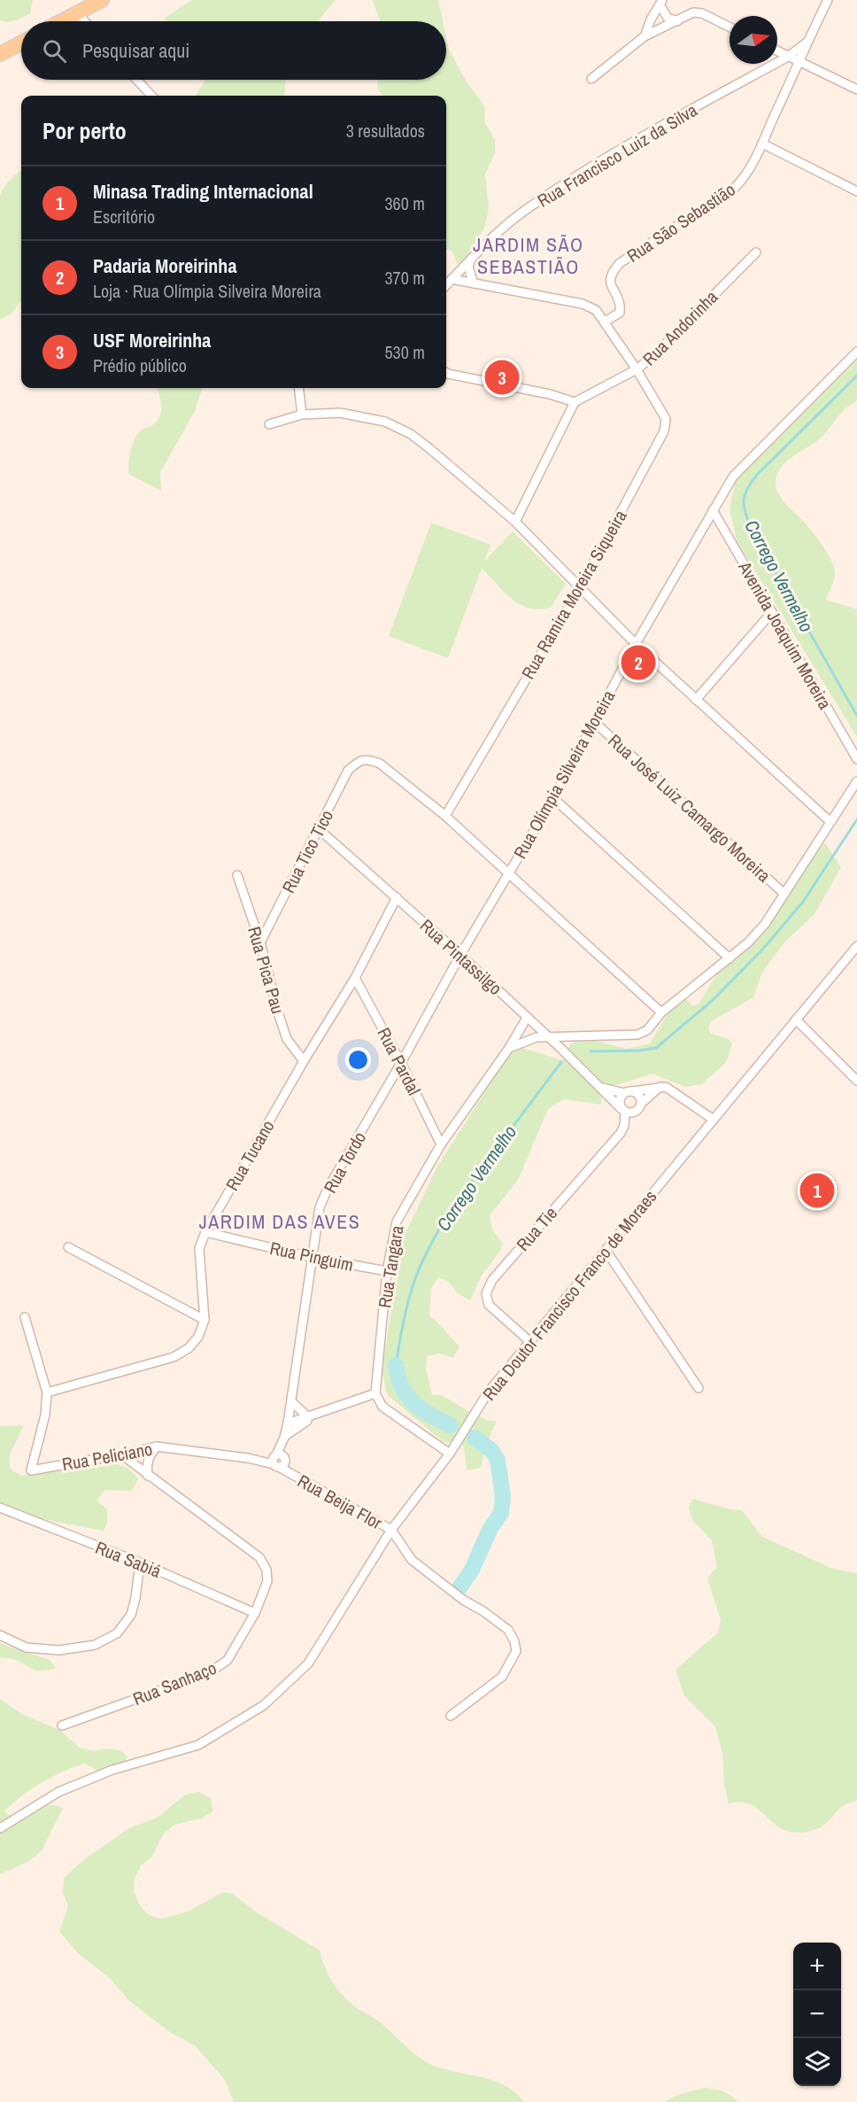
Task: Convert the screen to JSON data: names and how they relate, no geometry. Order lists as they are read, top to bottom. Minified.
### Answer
{"streets":{"street":["Rua Francisco Luiz da Silva","Rua São Sebastião","Rua Andorinha","Rua Ramira Moreira Siqueira","Avenida Joaquim Moreira","Rua Olímpia Silveira Moreira","Rua José Luiz Camargo Moreira","Rua Tico Tico","Rua Pintassilgo","Rua Pica Pau","Rua Pardal","Rua Tucano","Rua Tordo","Rua Tie","Rua Pinguim","Rua Tangara","Rua Doutor Francisco Franco de Moraes","Rua Peliciano","Rua Beija Flor","Rua Sabiá","Rua Sanhaço"]},"crossings":[["Rua Francisco Luiz da Silva","Rua São Sebastião"],["Rua Francisco Luiz da Silva","Rua Ramira Moreira Siqueira"],["Rua São Sebastião","Rua Ramira Moreira Siqueira"],["Rua Andorinha","Rua Ramira Moreira Siqueira"],["Rua Ramira Moreira Siqueira","Rua Tico Tico"],["Avenida Joaquim Moreira","Rua Olímpia Silveira Moreira"],["Rua Olímpia Silveira Moreira","Rua José Luiz Camargo Moreira"],["Rua Olímpia Silveira Moreira","Rua Pintassilgo"],["Rua Olímpia Silveira Moreira","Rua Tordo"],["Rua Tico Tico","Rua Pintassilgo"],["Rua Tico Tico","Rua Pica Pau"],["Rua Pintassilgo","Rua Tucano"],["Rua Pintassilgo","Rua Tordo"],["Rua Pintassilgo","Rua Tie"],["Rua Pintassilgo","Rua Tangara"],["Rua Pica Pau","Rua Tucano"],["Rua Pardal","Rua Tucano"],["Rua Pardal","Rua Tordo"],["Rua Pardal","Rua Tangara"],["Rua Tucano","Rua Pinguim"],["Rua Tordo","Rua Pinguim"],["Rua Tie","Rua Doutor Francisco Franco de Moraes"],["Rua Pinguim","Rua Tangara"],["Rua Doutor Francisco Franco de Moraes","Rua Beija Flor"],["Rua Peliciano","Rua Beija Flor"],["Rua Peliciano","Rua Sanhaço"],["Rua Sabiá","Rua Sanhaço"]],"districts":["JARDIM SÃO SEBASTIÃO","JARDIM DAS AVES"],"water":["Corrego Vermelho"],"north":"right","page":{"search":"Pesquisar aqui","heading":["Por perto","3 resultados"],"list":[{"mark":"1","name":"Minasa Trading Internacional","note":"Escritório","value":"360 m"},{"mark":"2","name":"Padaria Moreirinha","note":"Loja · Rua Olímpia Silveira Moreira","value":"370 m"},{"mark":"3","name":"USF Moreirinha","note":"Prédio público","value":"530 m"}],"pins":["3","2","1"],"map_buttons":["+","−"]}}
